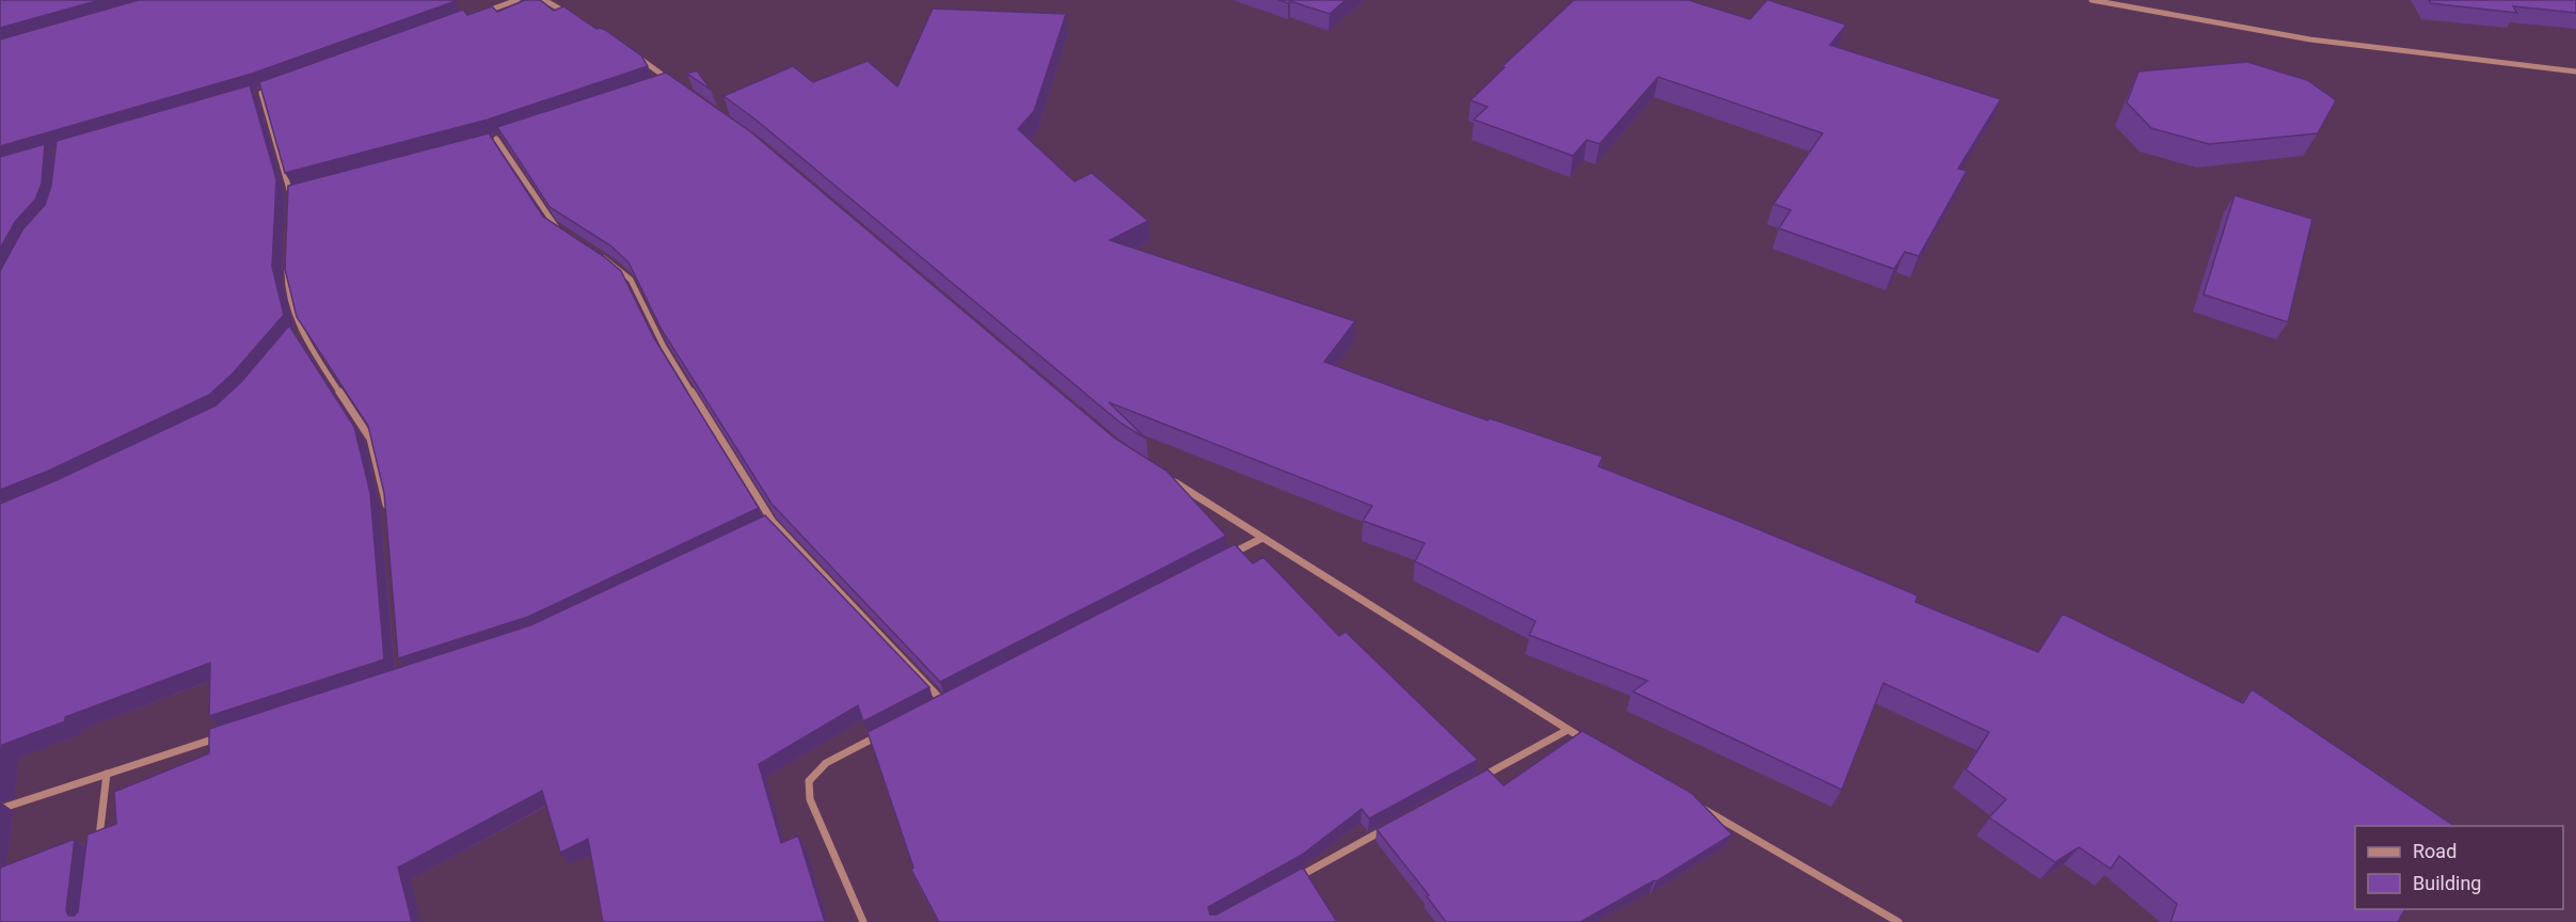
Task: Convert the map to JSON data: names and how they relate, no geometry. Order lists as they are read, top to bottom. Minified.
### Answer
{"legend":["Road","Building"]}
